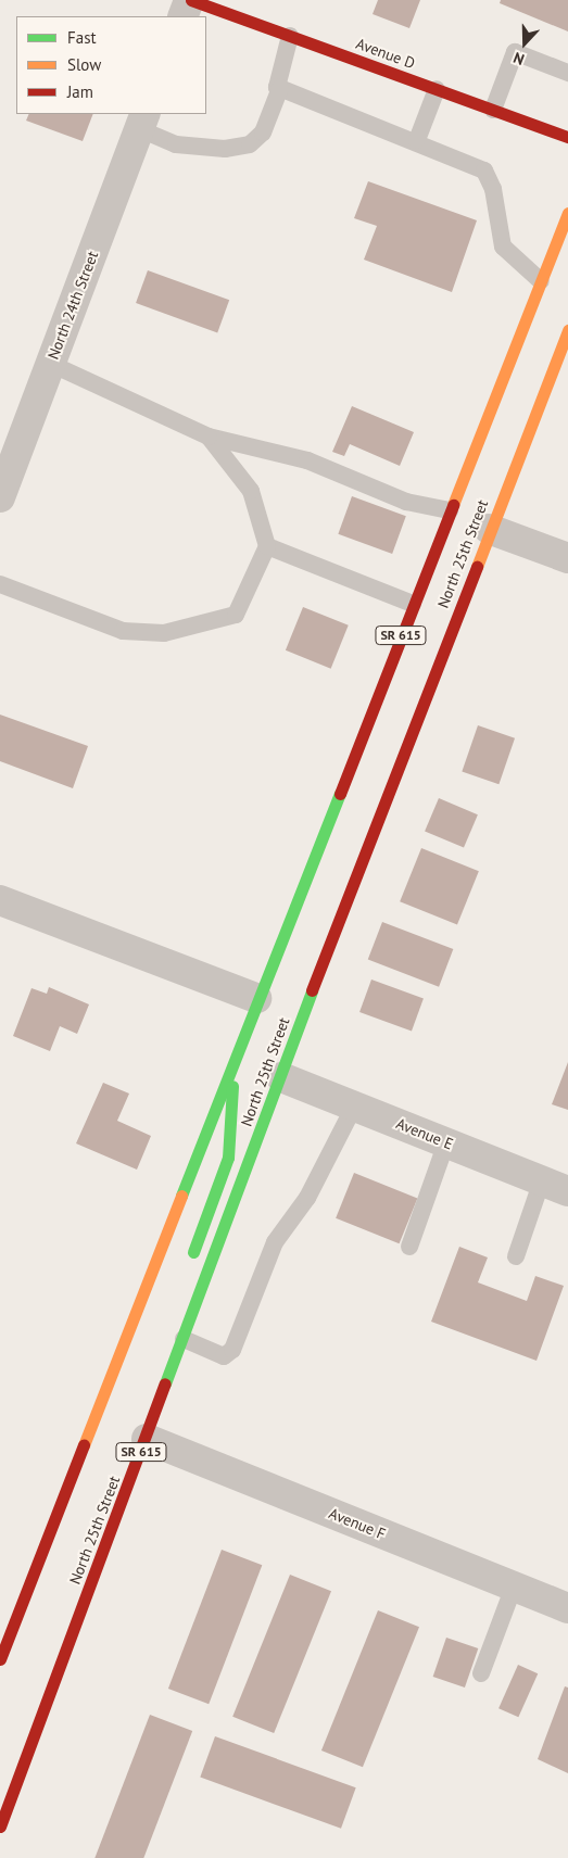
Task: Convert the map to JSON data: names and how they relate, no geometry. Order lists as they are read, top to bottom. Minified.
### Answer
{"streets":{"main road":["Avenue D","North 25th Street","SR 615"],"street":["North 24th Street","Avenue E","Avenue F"]},"crossings":[["North 25th Street","Avenue E"],["North 25th Street","Avenue F"]],"legend":["Fast","Slow","Jam"],"north":"bottom"}
